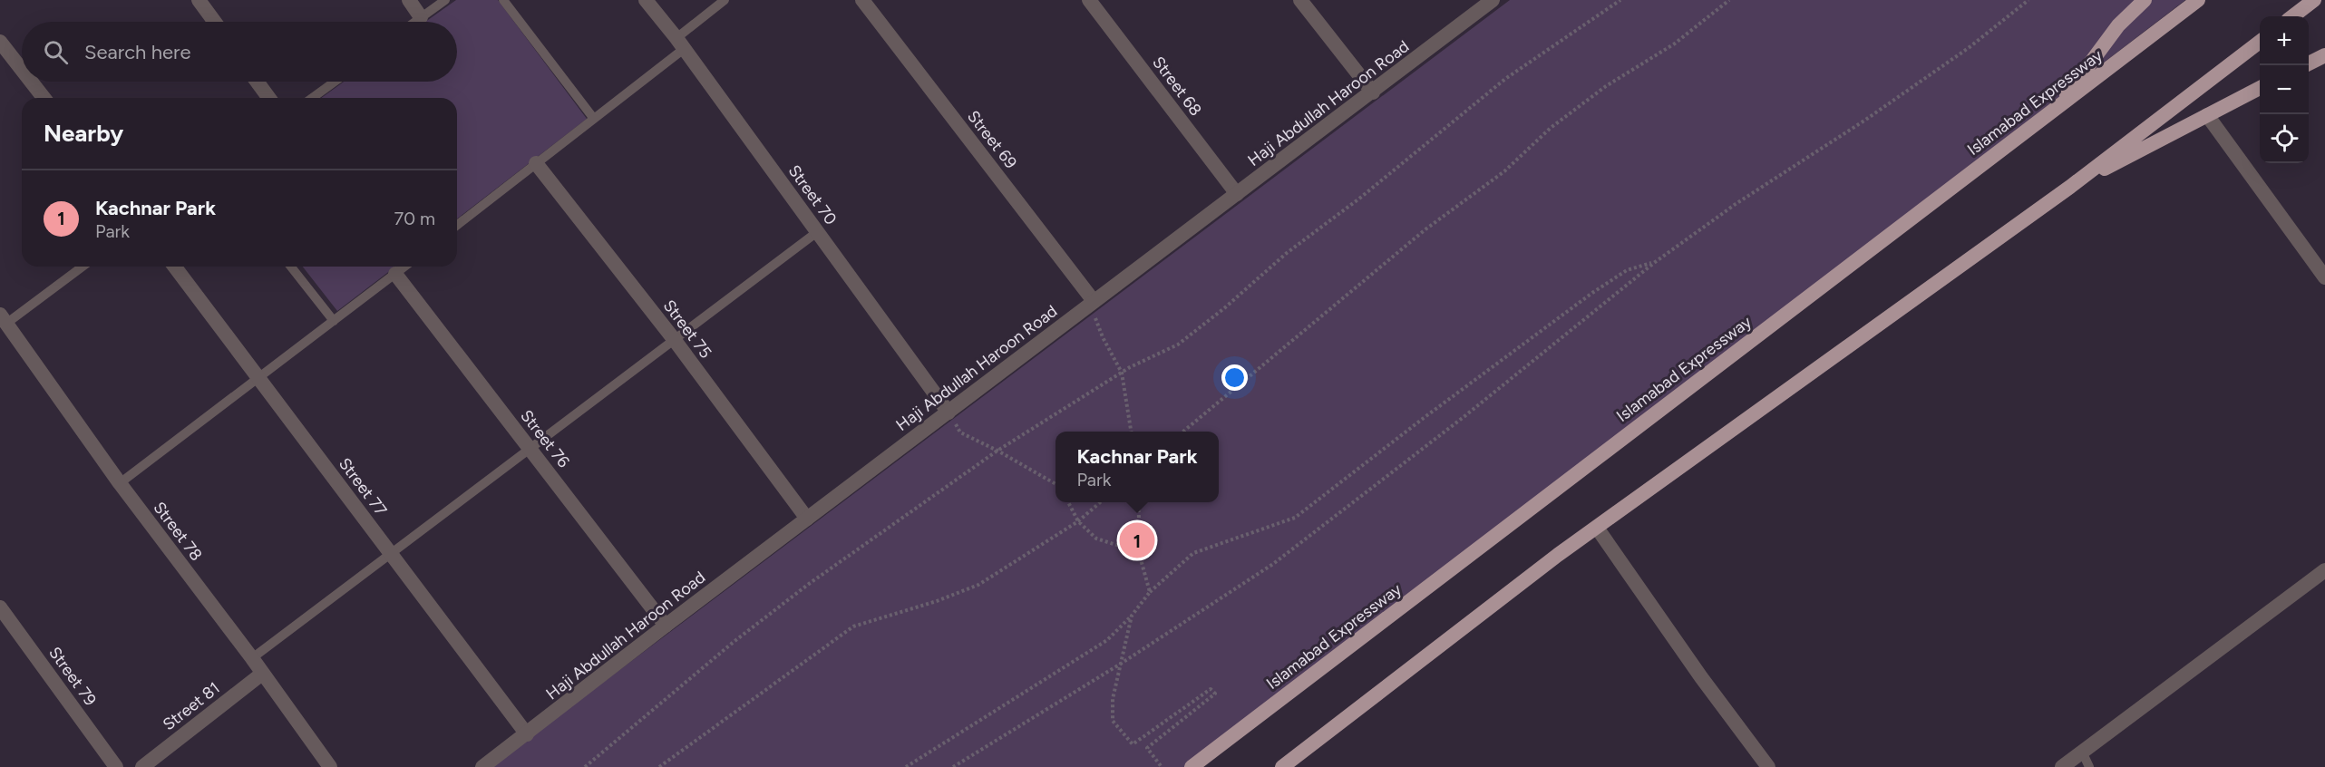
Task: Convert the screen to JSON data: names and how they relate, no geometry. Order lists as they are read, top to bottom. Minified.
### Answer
{"streets":{"highway":["Islamabad Expressway"],"street":["Street 68","Haji Abdullah Haroon Road","Street 69","Street 70","Street 75","Street 76","Street 77","Street 78","Street 79","Street 81"]},"crossings":[["Street 68","Haji Abdullah Haroon Road"],["Haji Abdullah Haroon Road","Street 69"],["Haji Abdullah Haroon Road","Street 70"],["Haji Abdullah Haroon Road","Street 75"],["Haji Abdullah Haroon Road","Street 76"],["Haji Abdullah Haroon Road","Street 77"],["Street 78","Street 81"]],"page":{"map_buttons":["+","−"],"search":"Search here","heading":"Nearby","list":[{"mark":"1","name":"Kachnar Park","note":"Park","value":"70 m"}],"popup":["Kachnar Park","Park"],"pins":"1"}}
